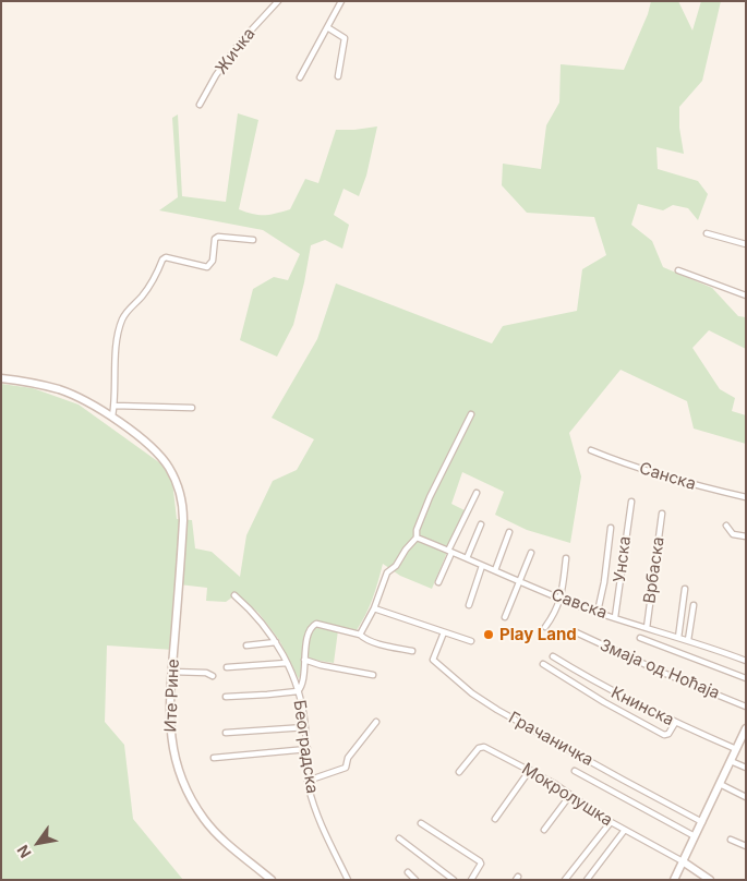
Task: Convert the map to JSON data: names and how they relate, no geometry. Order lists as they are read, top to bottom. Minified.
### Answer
{"streets":{"street":["Жичка","Санска","Унска","Врбаска","Савска","Змаја од Ноћаја","Ите Рине","Книнска","Грачаничка","Београдска","Мокролушка"]},"crossings":[["Унска","Савска"],["Врбаска","Савска"]],"places":["Play Land"],"north":"bottom left"}
